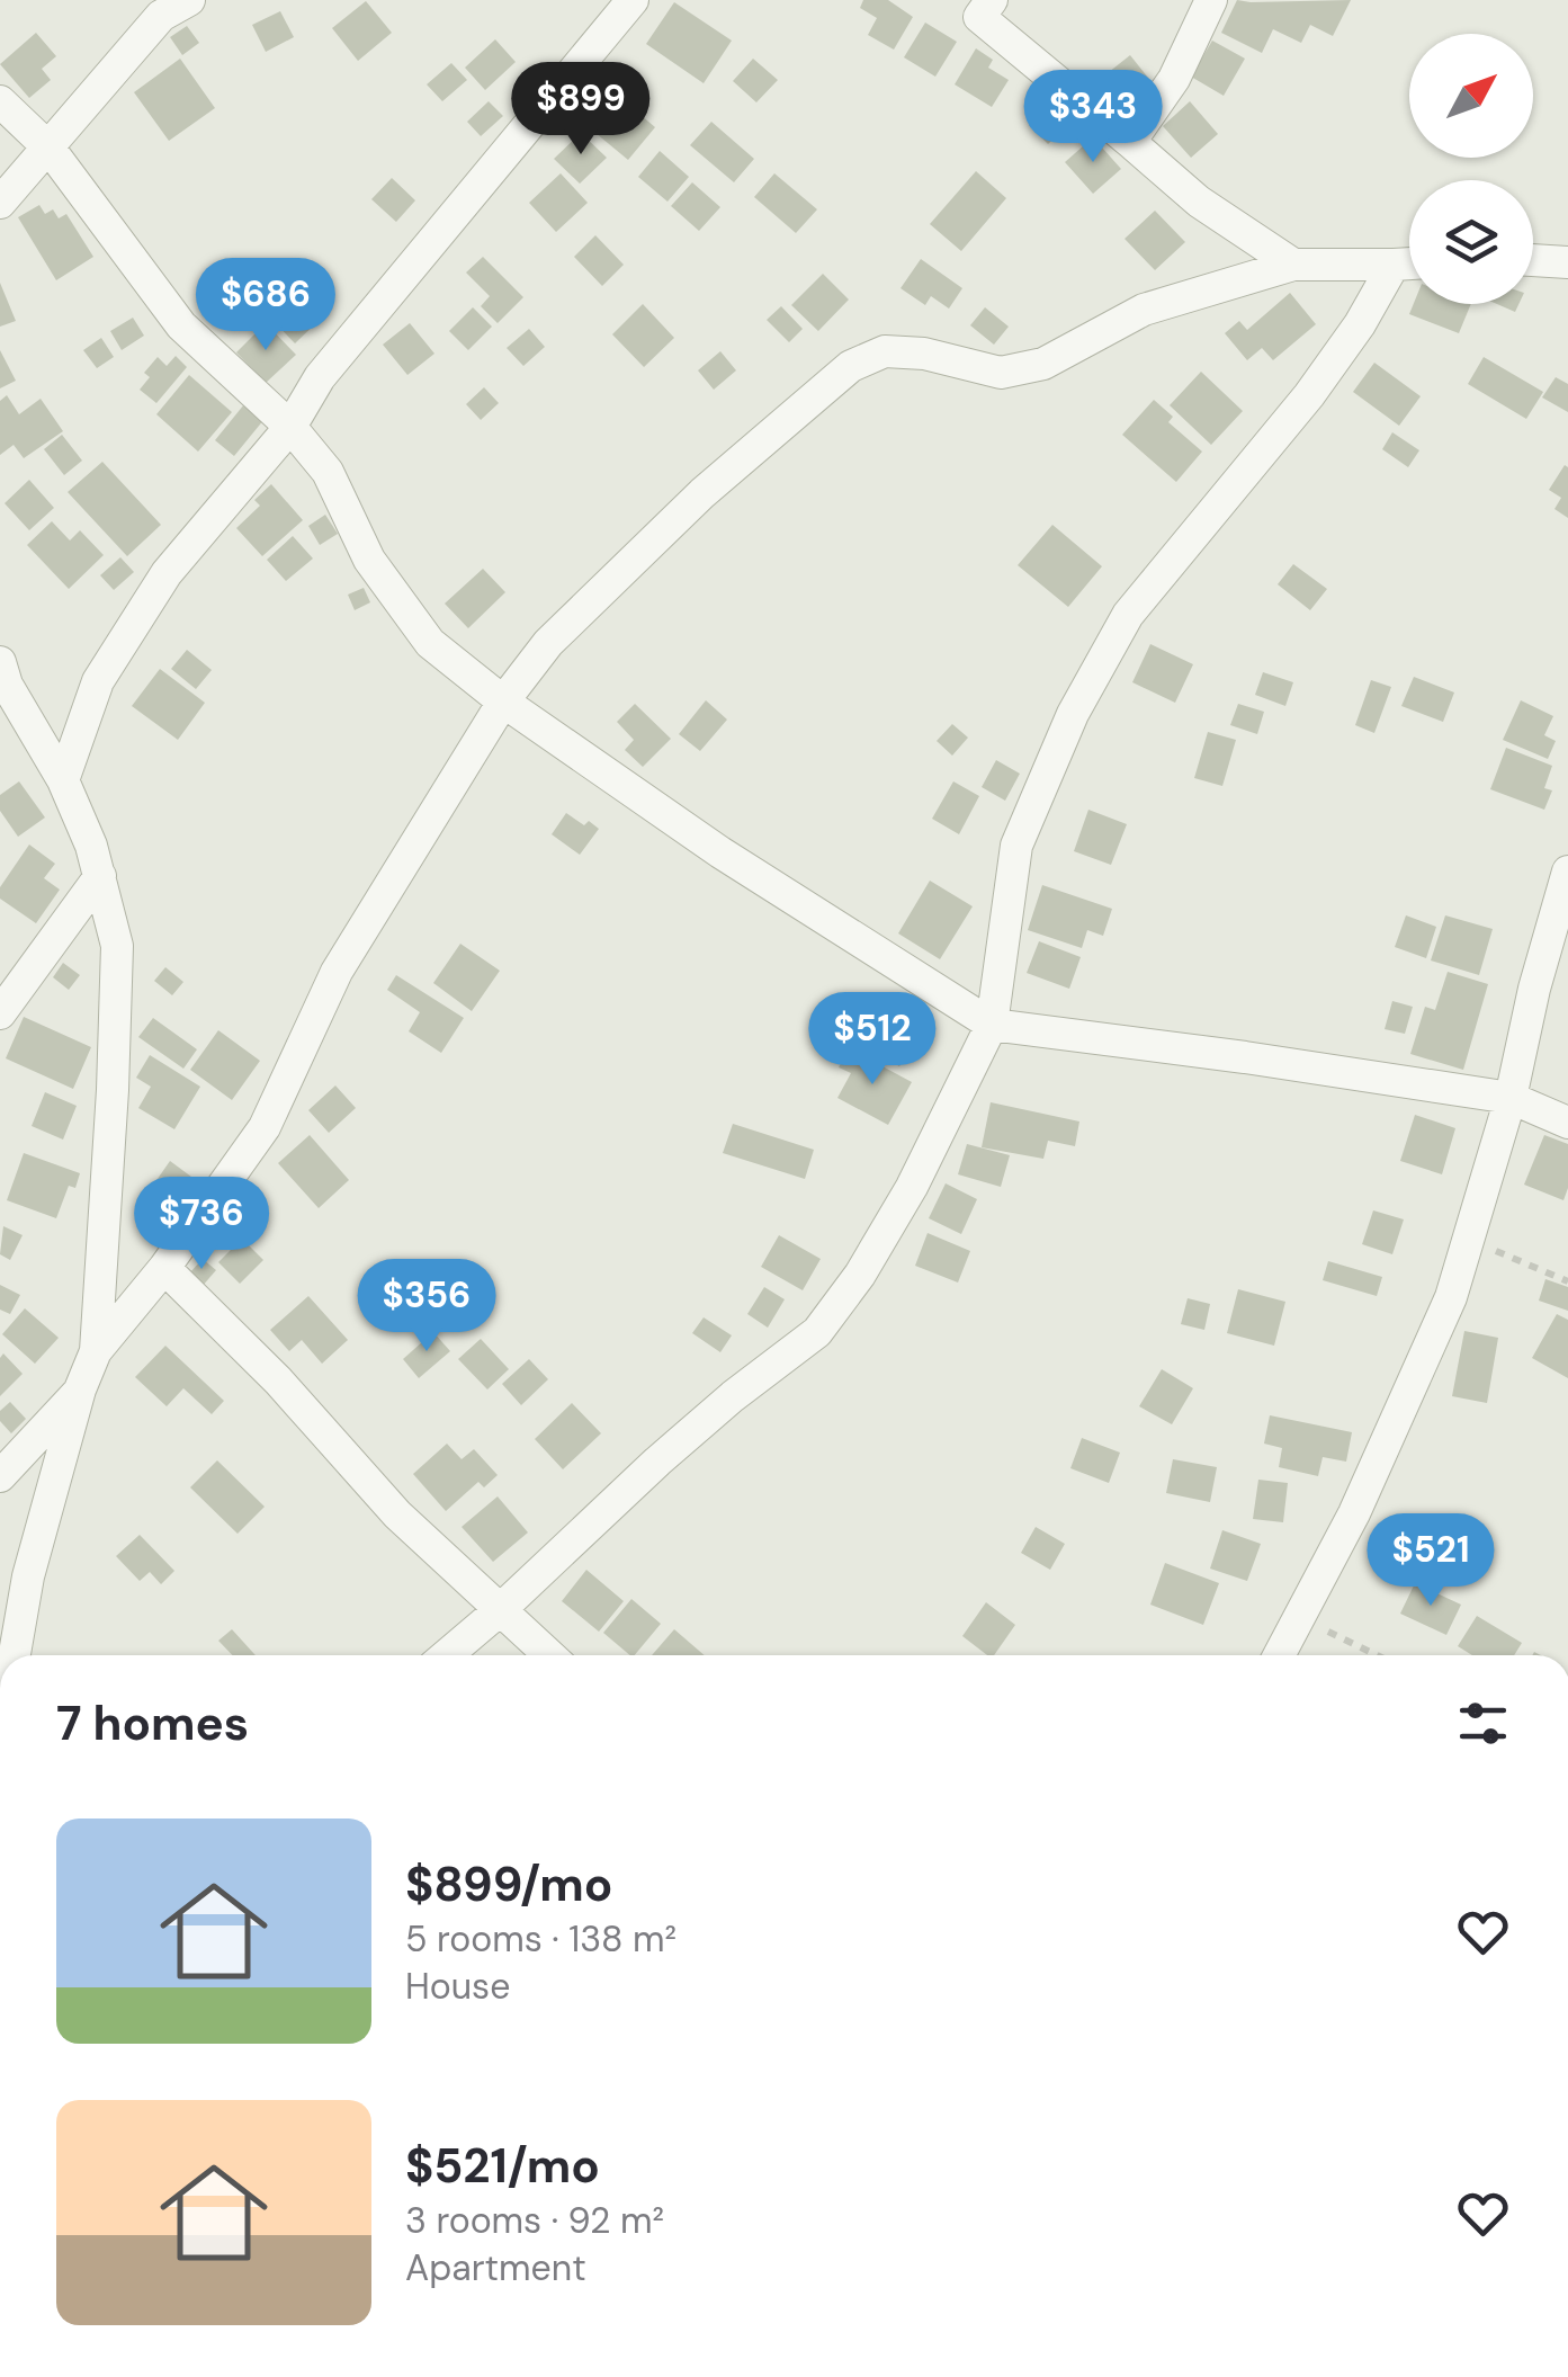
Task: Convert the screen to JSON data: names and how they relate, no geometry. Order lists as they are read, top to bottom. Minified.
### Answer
{"north":"top right","page":{"price":["$899","$343","$686","$512","$736","$356","$521"],"heading":"7 homes","list":[{"name":"$899/mo","note":"5 rooms · 138 m² · House"},{"name":"$521/mo","note":"3 rooms · 92 m² · Apartment"}]}}
